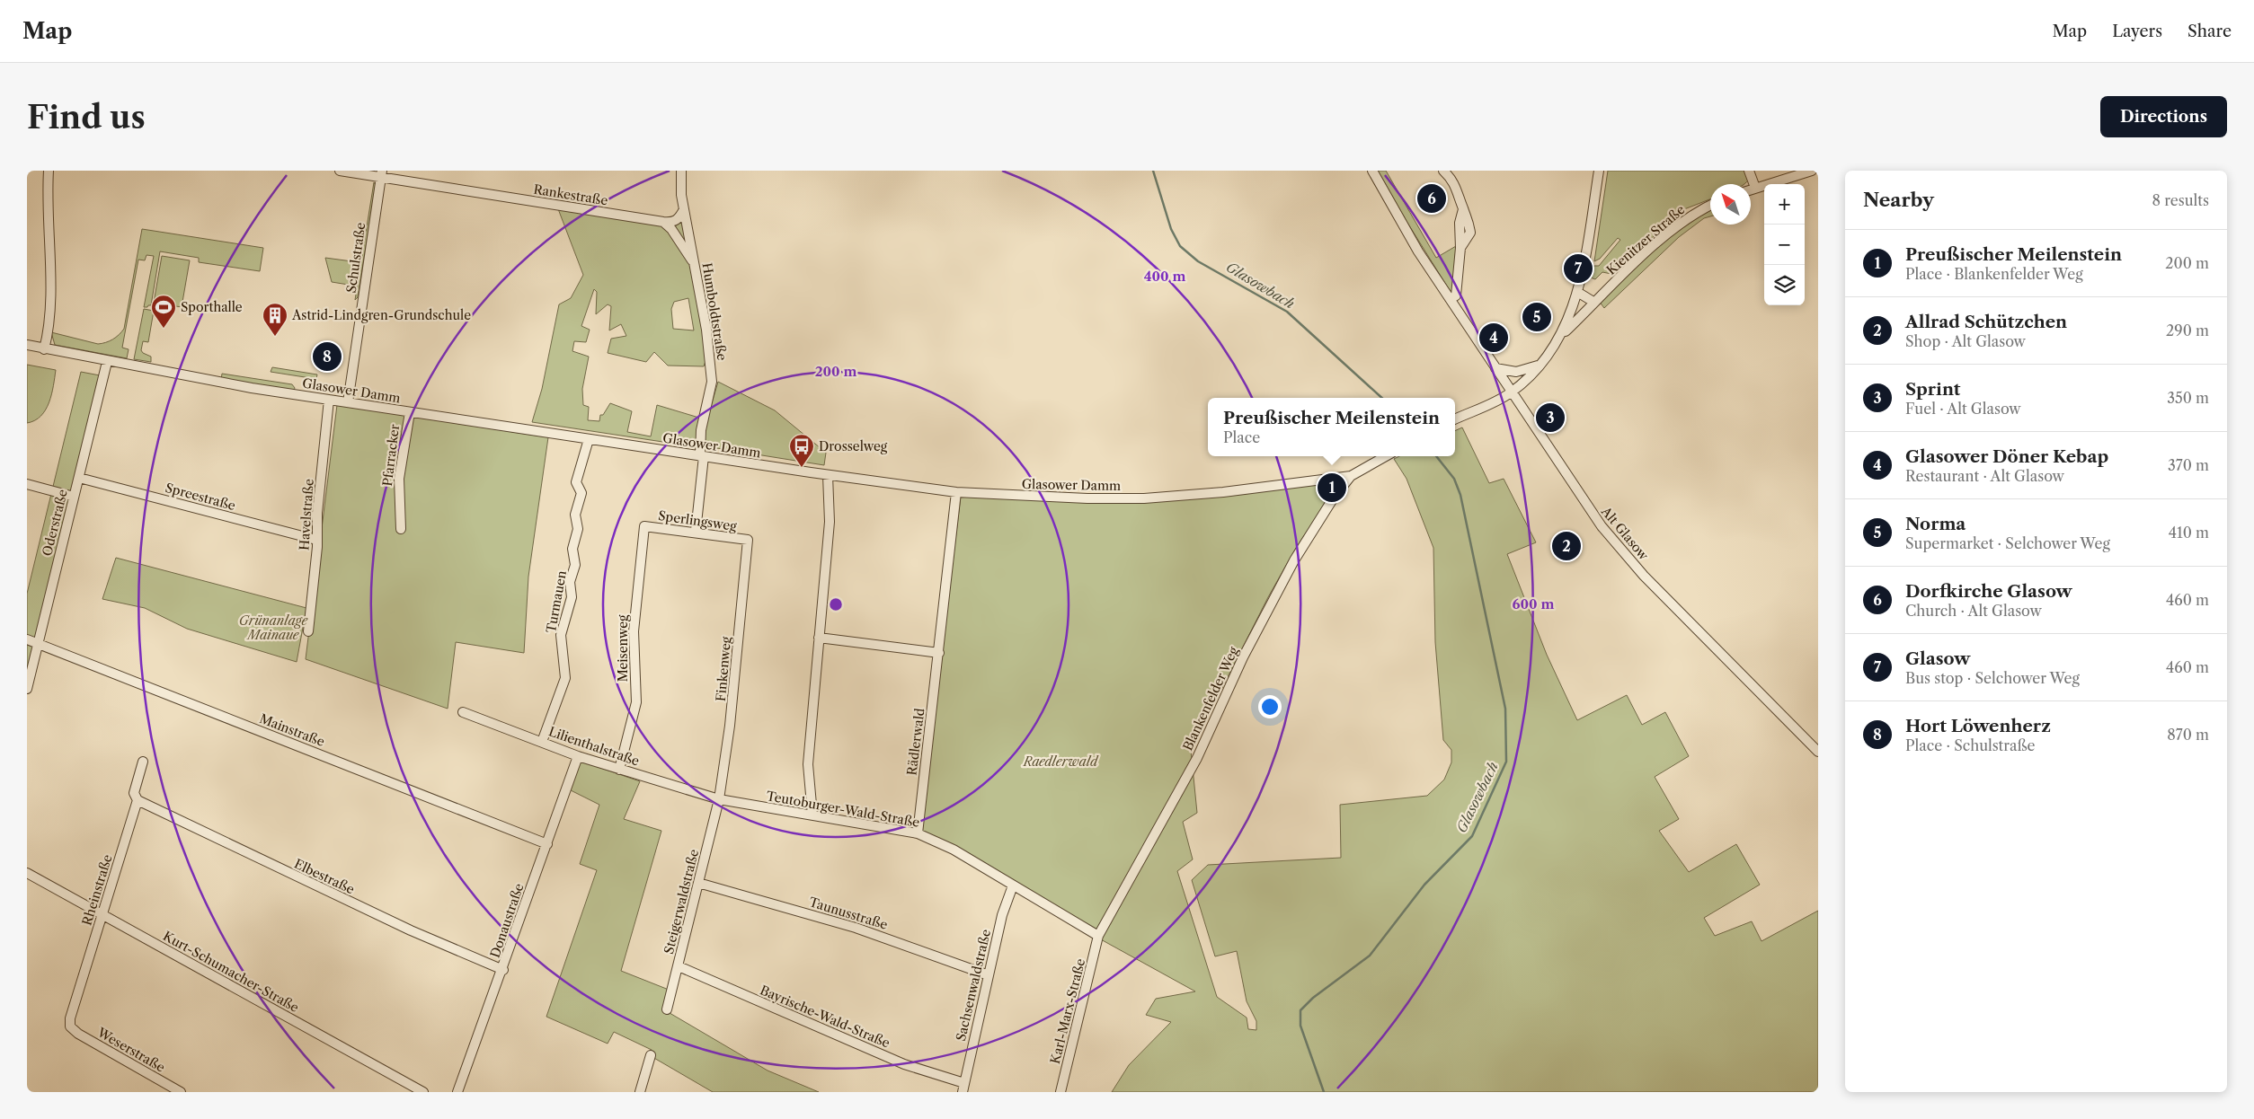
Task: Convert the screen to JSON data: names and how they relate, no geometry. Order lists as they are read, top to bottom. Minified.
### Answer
{"streets":{"street":["Rankestraße","Kienitzer Straße","Schulstraße","Humboldtstraße","Glasower Damm","Pfarracker","Spreestraße","Havelstraße","Sperlingsweg","Oderstraße","Alt Glasow","Turmauen","Meisenweg","Finkenweg","Blankenfelder Weg","Mainstraße","Rädlerwald","Lilienthalstraße","Teutoburger-Wald-Straße","Elbestraße","Rheinstraße","Steigerwaldstraße","Taunusstraße","Donaustraße","Kurt-Schumacher-Straße","Sachsenwaldstraße","Karl-Marx-Straße","Bayrische-Wald-Straße","Weserstraße"]},"crossings":[["Rankestraße","Schulstraße"],["Schulstraße","Glasower Damm"],["Humboldtstraße","Glasower Damm"],["Humboldtstraße","Sperlingsweg"],["Glasower Damm","Pfarracker"],["Glasower Damm","Havelstraße"],["Glasower Damm","Oderstraße"],["Glasower Damm","Turmauen"],["Glasower Damm","Blankenfelder Weg"],["Glasower Damm","Rädlerwald"],["Spreestraße","Havelstraße"],["Spreestraße","Oderstraße"],["Sperlingsweg","Meisenweg"],["Sperlingsweg","Finkenweg"],["Oderstraße","Mainstraße"],["Turmauen","Lilienthalstraße"],["Meisenweg","Lilienthalstraße"],["Finkenweg","Lilienthalstraße"],["Finkenweg","Teutoburger-Wald-Straße"],["Finkenweg","Steigerwaldstraße"],["Blankenfelder Weg","Teutoburger-Wald-Straße"],["Blankenfelder Weg","Karl-Marx-Straße"],["Mainstraße","Donaustraße"],["Rädlerwald","Teutoburger-Wald-Straße"],["Lilienthalstraße","Teutoburger-Wald-Straße"],["Lilienthalstraße","Steigerwaldstraße"],["Lilienthalstraße","Donaustraße"],["Teutoburger-Wald-Straße","Steigerwaldstraße"],["Teutoburger-Wald-Straße","Sachsenwaldstraße"],["Teutoburger-Wald-Straße","Karl-Marx-Straße"],["Elbestraße","Rheinstraße"],["Elbestraße","Donaustraße"],["Rheinstraße","Kurt-Schumacher-Straße"],["Rheinstraße","Weserstraße"],["Steigerwaldstraße","Taunusstraße"],["Steigerwaldstraße","Bayrische-Wald-Straße"],["Taunusstraße","Sachsenwaldstraße"],["Sachsenwaldstraße","Bayrische-Wald-Straße"]],"water":["Glasowbach"],"parks":["Grünanlage Mainaue","Raedlerwald"],"places":{"sports":["Sporthalle"],"building":["Astrid-Lindgren-Grundschule"],"bus stop":["Drosselweg"]},"north":"top left","page":{"header":"Map","nav":["Map","Layers","Share"],"buttons":"Directions","title":"Find us","heading":["Nearby","8 results"],"pins":["6","7","5","4","8","3","1","2"],"map_buttons":["+","−"],"list":[{"mark":"1","name":"Preußischer Meilenstein","note":"Place · Blankenfelder Weg","value":"200 m"},{"mark":"2","name":"Allrad Schützchen","note":"Shop · Alt Glasow","value":"290 m"},{"mark":"3","name":"Sprint","note":"Fuel · Alt Glasow","value":"350 m"},{"mark":"4","name":"Glasower Döner Kebap","note":"Restaurant · Alt Glasow","value":"370 m"},{"mark":"5","name":"Norma","note":"Supermarket · Selchower Weg","value":"410 m"},{"mark":"6","name":"Dorfkirche Glasow","note":"Church · Alt Glasow","value":"460 m"},{"mark":"7","name":"Glasow","note":"Bus stop · Selchower Weg","value":"460 m"},{"mark":"8","name":"Hort Löwenherz","note":"Place · Schulstraße","value":"870 m"}],"popup":["Preußischer Meilenstein","Place"]},"rings":["400 m","200 m","600 m"]}
